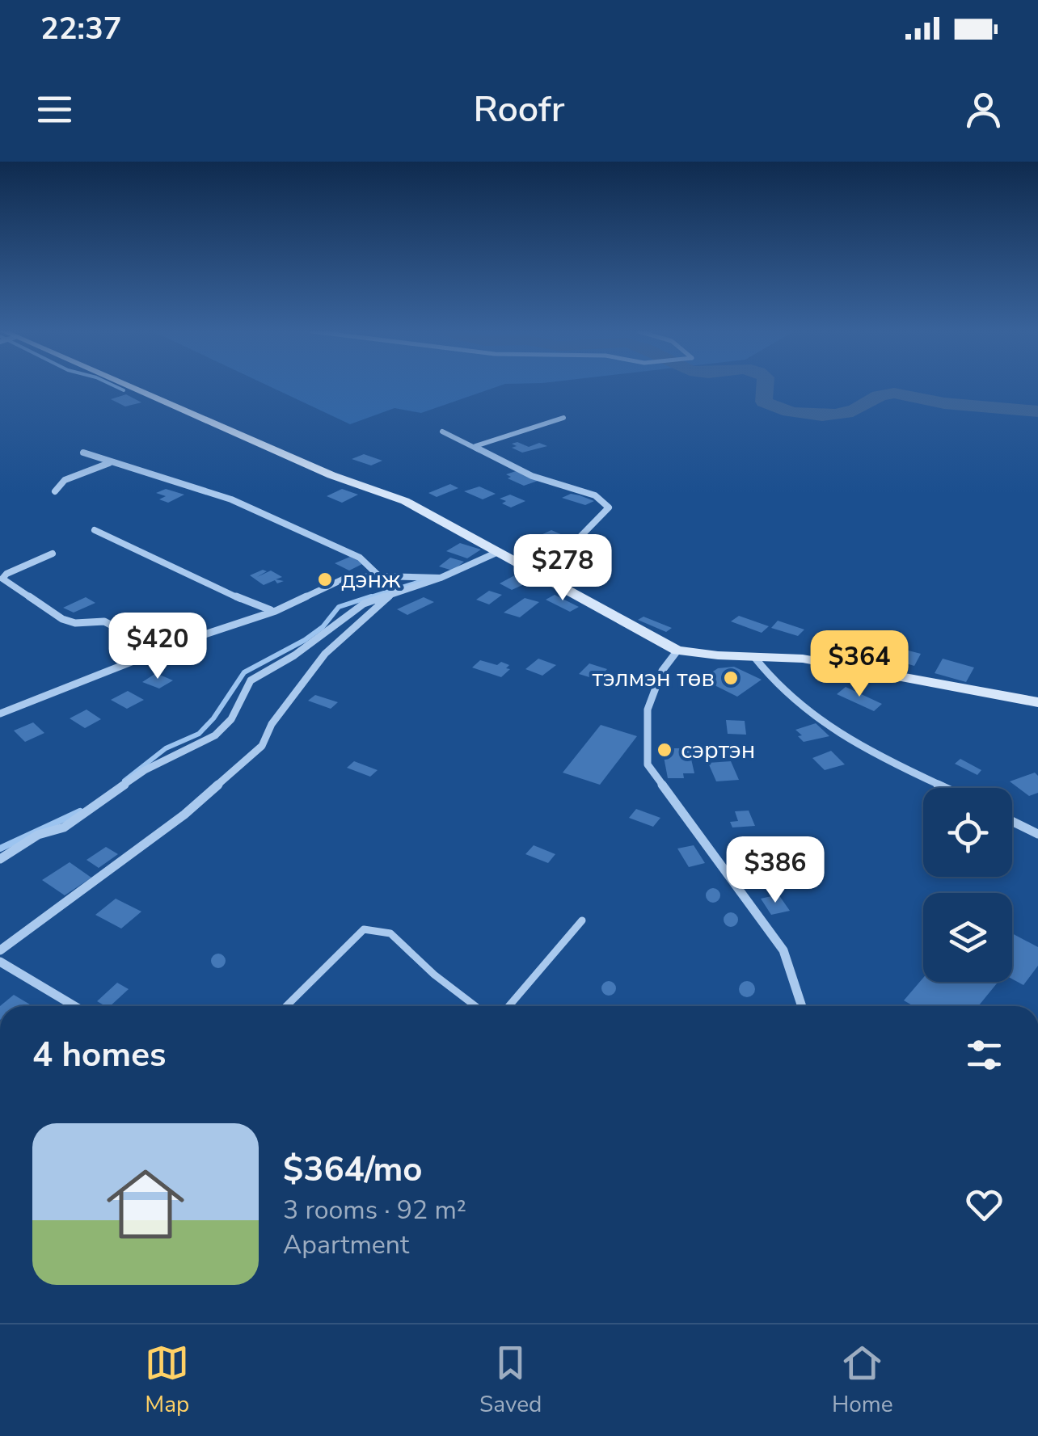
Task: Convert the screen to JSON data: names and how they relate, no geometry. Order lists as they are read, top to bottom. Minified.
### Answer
{"places":["дэнж","тэлмэн төв","сэртэн"],"page":{"status":"22:37","header":"Roofr","price":["$278","$420","$364","$386"],"heading":"4 homes","list":[{"name":"$364/mo","note":"3 rooms · 92 m² · Apartment"}],"tabs":["Map","Saved","Home"]}}
